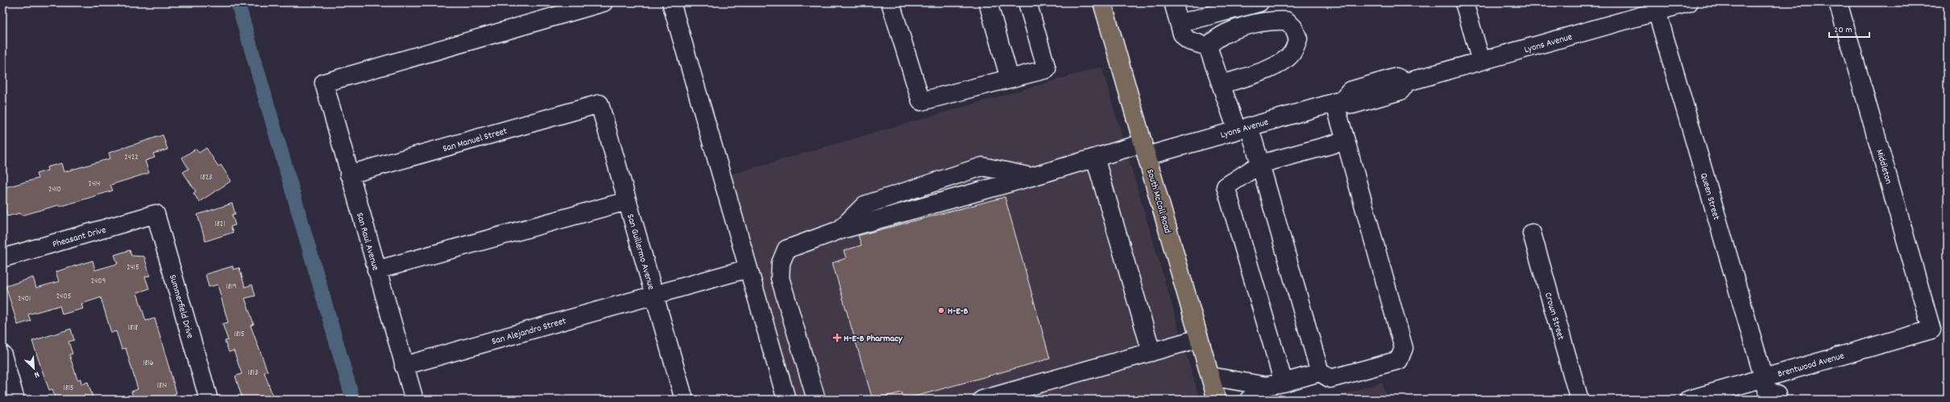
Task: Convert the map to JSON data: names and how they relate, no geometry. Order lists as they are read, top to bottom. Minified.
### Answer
{"streets":{"main road":["South McColl Road"],"street":["Lyons Avenue","San Manuel Street","Middleton","Queen Street","Pheasant Drive","San Raul Avenue","San Guillermo Avenue","Summerfield Drive","Crown Street","San Alejandro Street","Brentwood Avenue"]},"crossings":[["Lyons Avenue","Queen Street"],["Lyons Avenue","South McColl Road"],["San Manuel Street","San Raul Avenue"],["San Manuel Street","San Guillermo Avenue"],["Middleton","Brentwood Avenue"],["Queen Street","Brentwood Avenue"],["Pheasant Drive","Summerfield Drive"],["San Raul Avenue","San Alejandro Street"],["San Guillermo Avenue","San Alejandro Street"]],"places":{"other":["H-E-B"],"health":["H-E-B Pharmacy"]},"house_numbers":["2422","1823","2414","2410","1821","2415","2409","1819","2405","2401","1818","1815","1816","1813","1814","1815"],"scale_bar":"20 m","north":"bottom right"}
